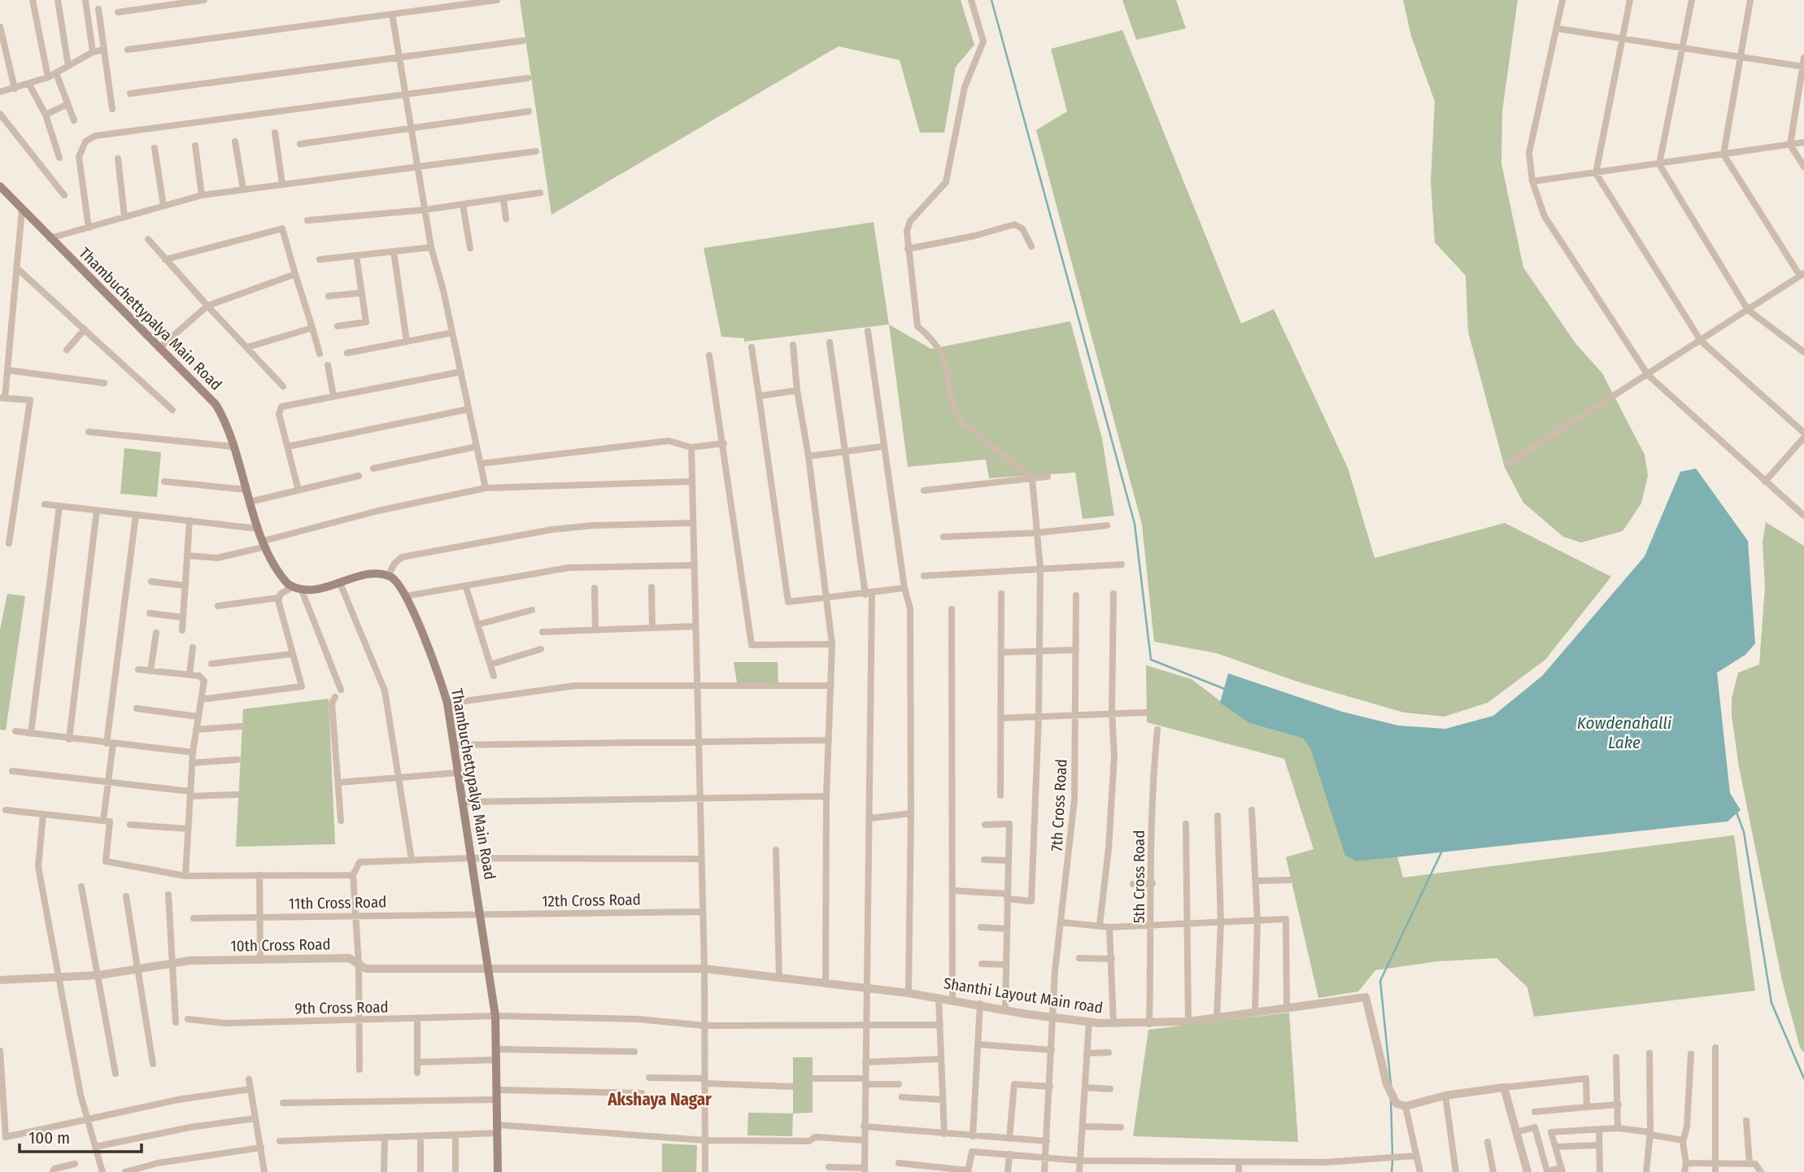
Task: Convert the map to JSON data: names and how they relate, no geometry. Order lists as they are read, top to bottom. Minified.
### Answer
{"streets":{"main road":["Thambuchettypalya Main Road"],"street":["7th Cross Road","5th Cross Road","12th Cross Road","11th Cross Road","10th Cross Road","Shanthi Layout Main road","9th Cross Road"]},"crossings":[["Thambuchettypalya Main Road","12th Cross Road"],["Thambuchettypalya Main Road","11th Cross Road"],["Thambuchettypalya Main Road","10th Cross Road"],["Thambuchettypalya Main Road","Shanthi Layout Main road"],["Thambuchettypalya Main Road","9th Cross Road"],["7th Cross Road","Shanthi Layout Main road"],["5th Cross Road","Shanthi Layout Main road"],["12th Cross Road","11th Cross Road"],["10th Cross Road","Shanthi Layout Main road"]],"districts":["Akshaya Nagar"],"water":["Kowdenahalli Lake"],"scale_bar":"100 m"}
